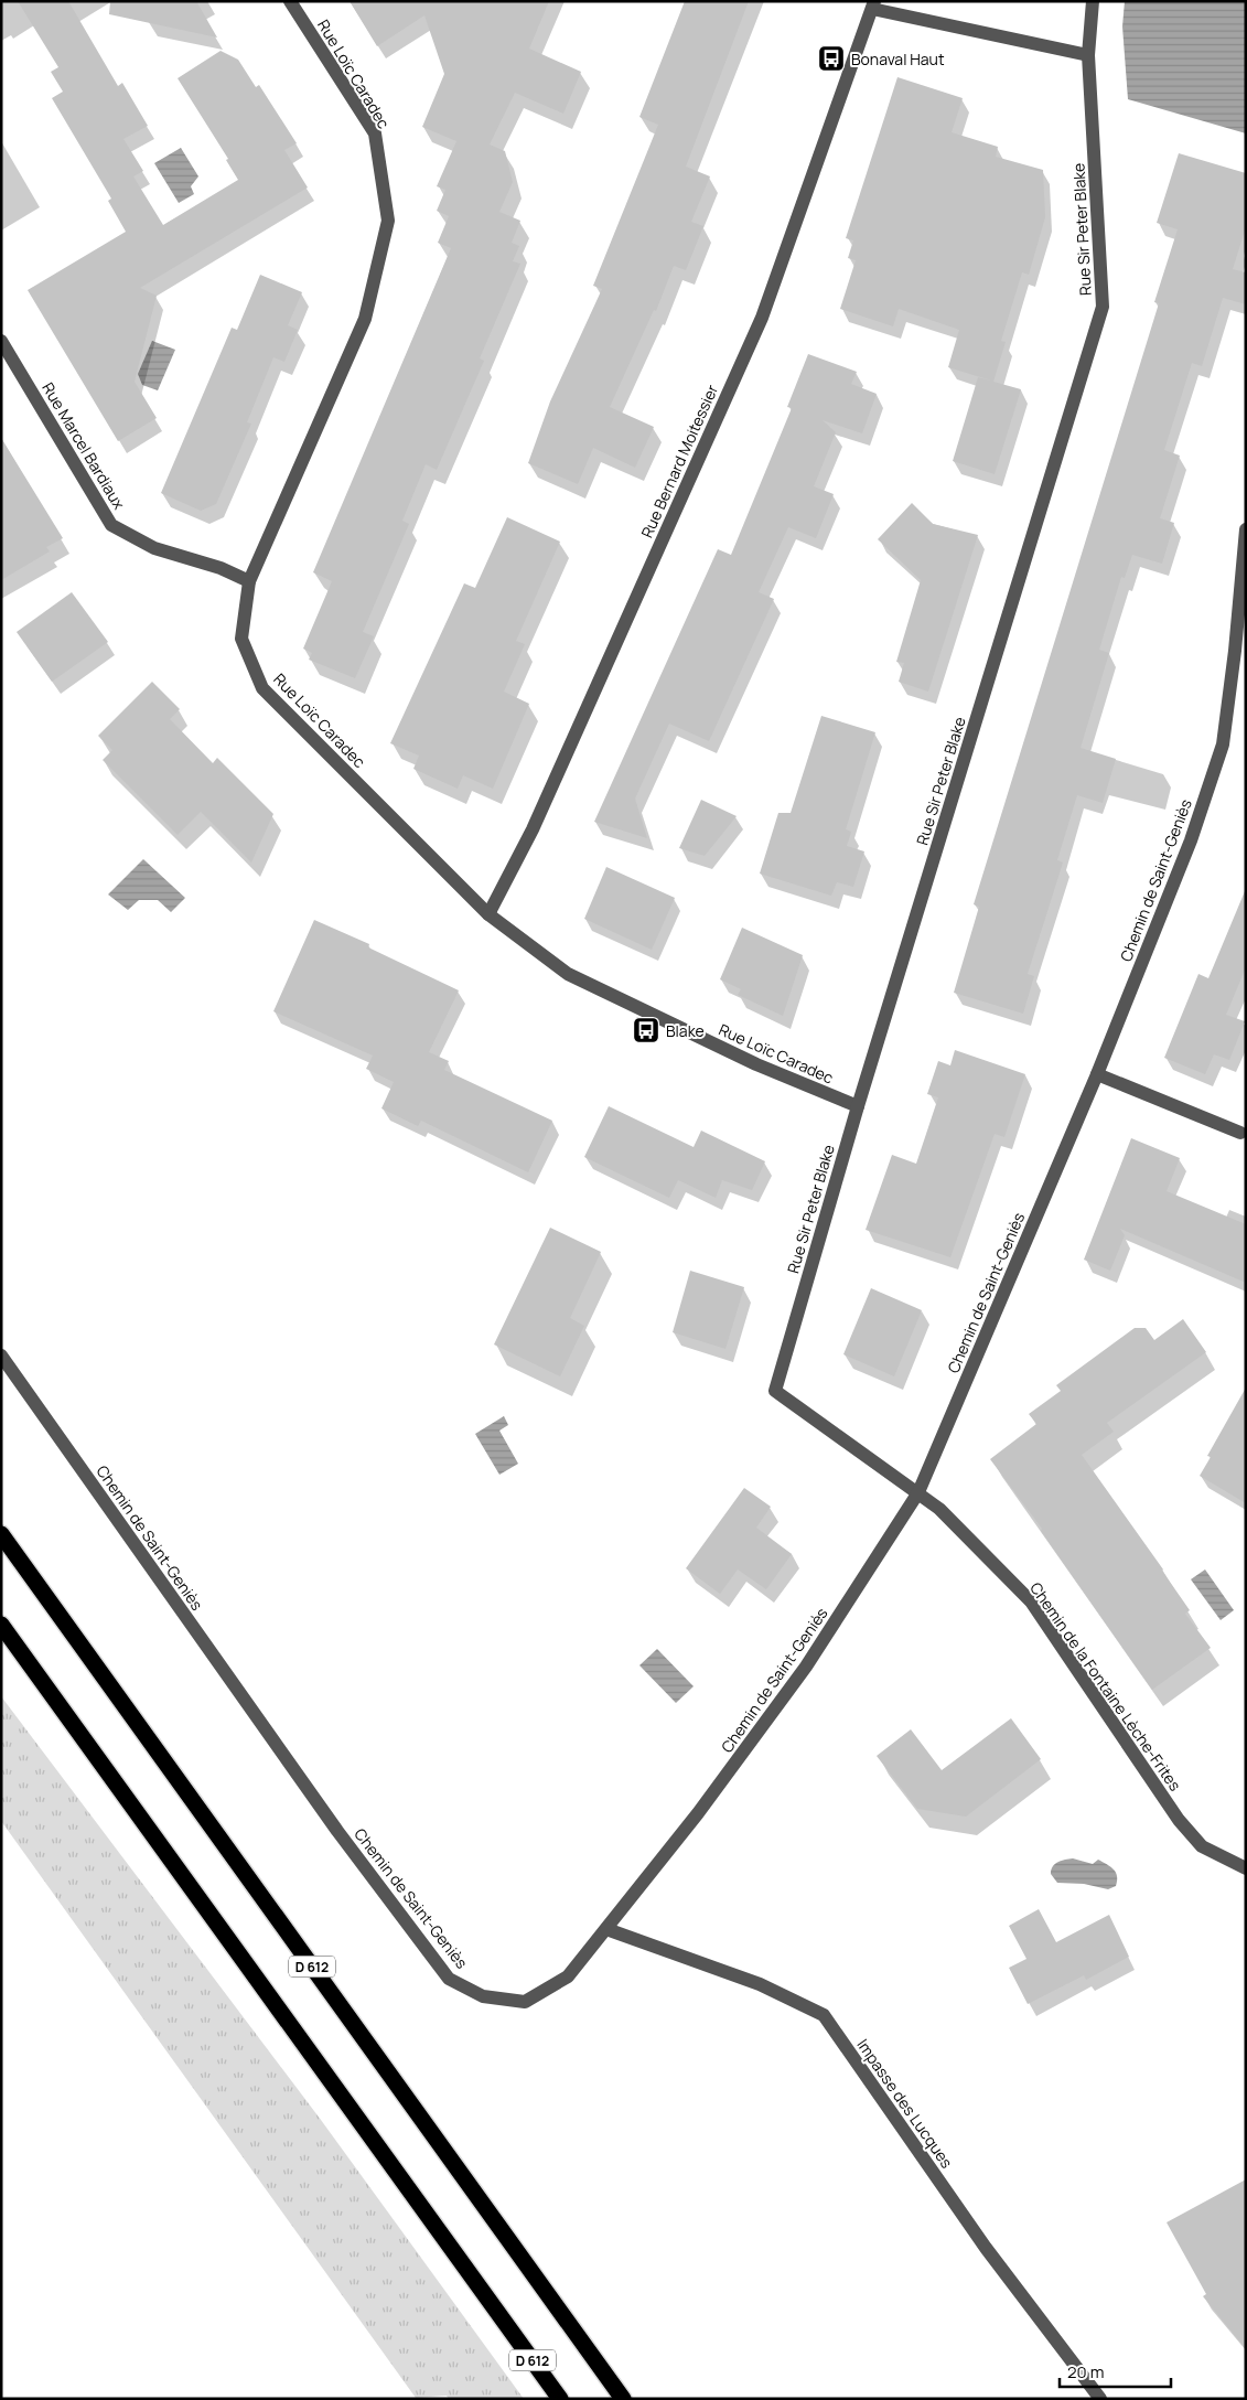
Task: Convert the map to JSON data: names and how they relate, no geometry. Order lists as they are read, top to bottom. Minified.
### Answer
{"streets":{"highway":["D 612"],"street":["Rue Loïc Caradec","Rue Sir Peter Blake","Rue Marcel Bardiaux","Rue Bernard Moitessier","Chemin de Saint-Geniès","Chemin de la Fontaine Lèche-Frites","Impasse des Lucques"]},"crossings":[["Rue Loïc Caradec","Rue Sir Peter Blake"],["Rue Loïc Caradec","Rue Marcel Bardiaux"],["Rue Loïc Caradec","Rue Bernard Moitessier"],["Rue Sir Peter Blake","Chemin de Saint-Geniès"],["Rue Sir Peter Blake","Chemin de la Fontaine Lèche-Frites"],["Chemin de Saint-Geniès","Chemin de la Fontaine Lèche-Frites"],["Chemin de Saint-Geniès","Impasse des Lucques"]],"places":{"bus stop":["Bonaval Haut","Blake"]},"scale_bar":"20 m"}
